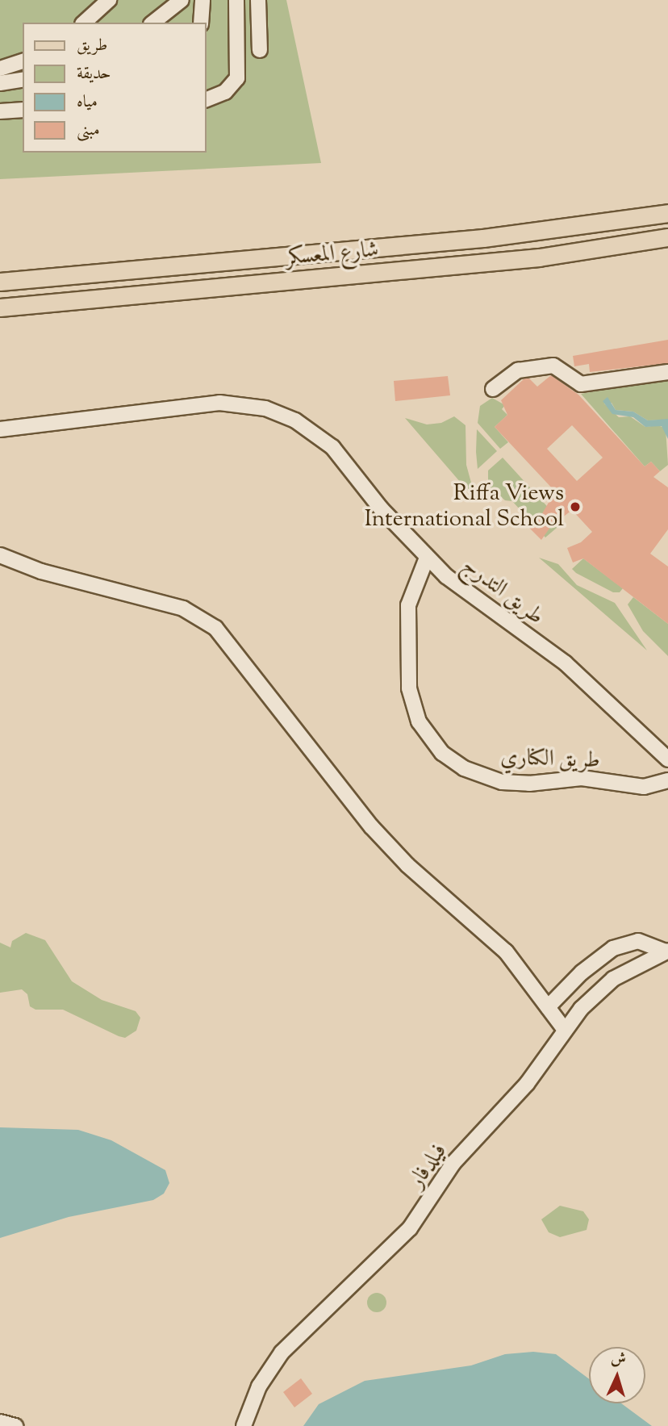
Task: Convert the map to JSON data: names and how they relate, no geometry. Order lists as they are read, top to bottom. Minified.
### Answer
{"streets":{"main road":["شارع المعسكر"],"street":["طريق التدرج","طريق الكناري","فيلدفار"]},"crossings":[["طريق التدرج","طريق الكناري"]],"places":["Riffa Views International School"],"legend":["طريق","حديقة","مياه","مبنى"],"north":"top"}
